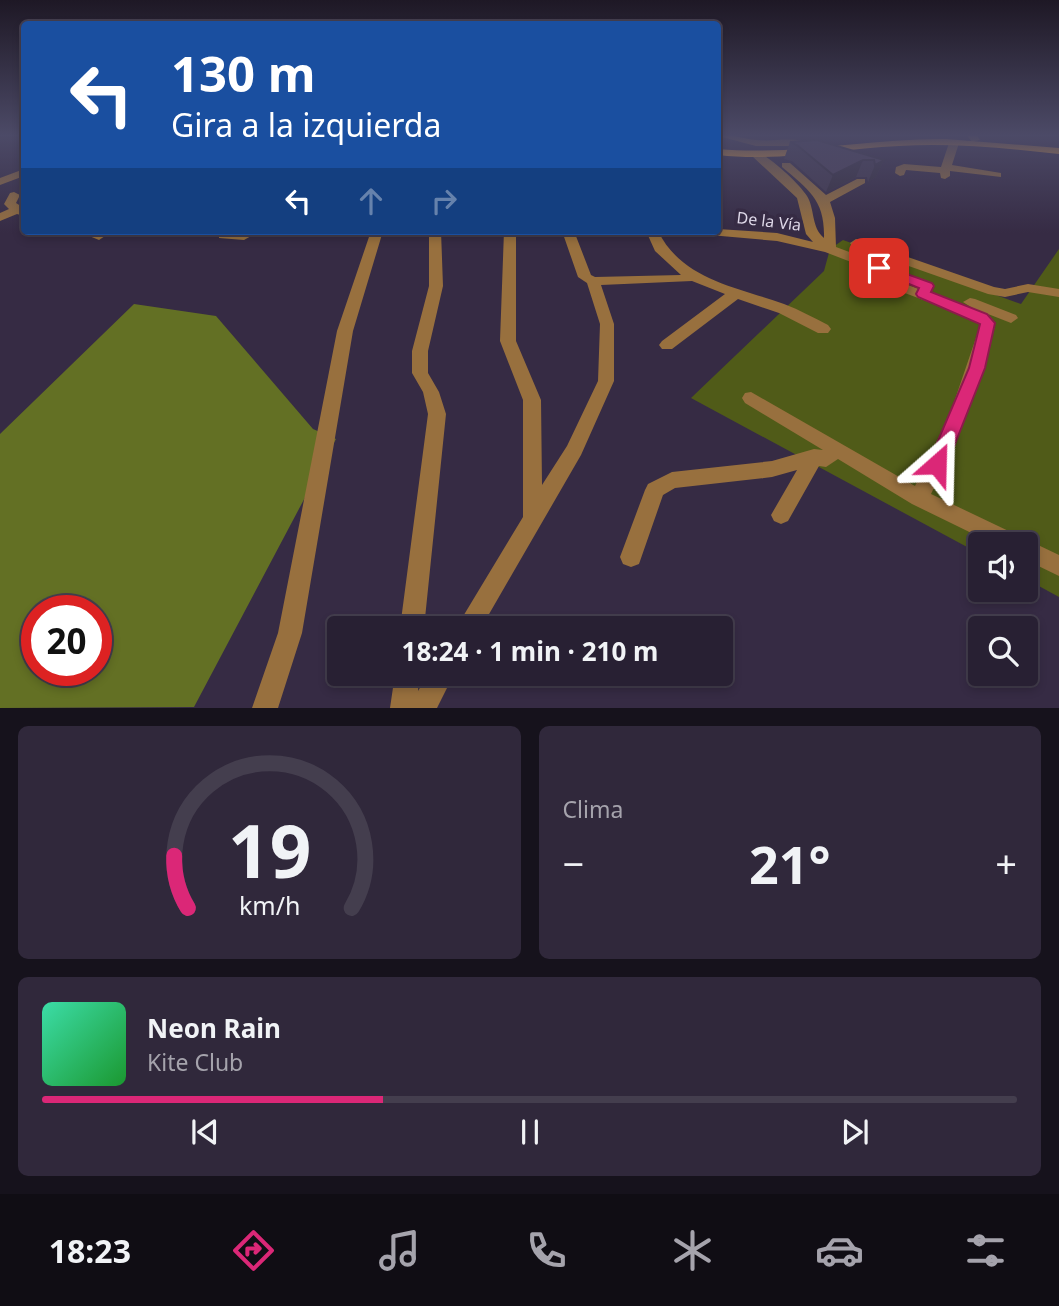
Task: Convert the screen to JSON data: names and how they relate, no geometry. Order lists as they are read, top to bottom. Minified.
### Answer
{"streets":{"street":["De la Vía"]},"page":{"turn":["130 m","Gira a la izquierda"],"limit":"20","trip":"18:24 · 1 min · 210 m","tile":"Clima","heat":["−","21°","+"],"song":["Neon Rain","Kite Club"],"tabs":"18:23","gauge":["19","km/h"]}}
